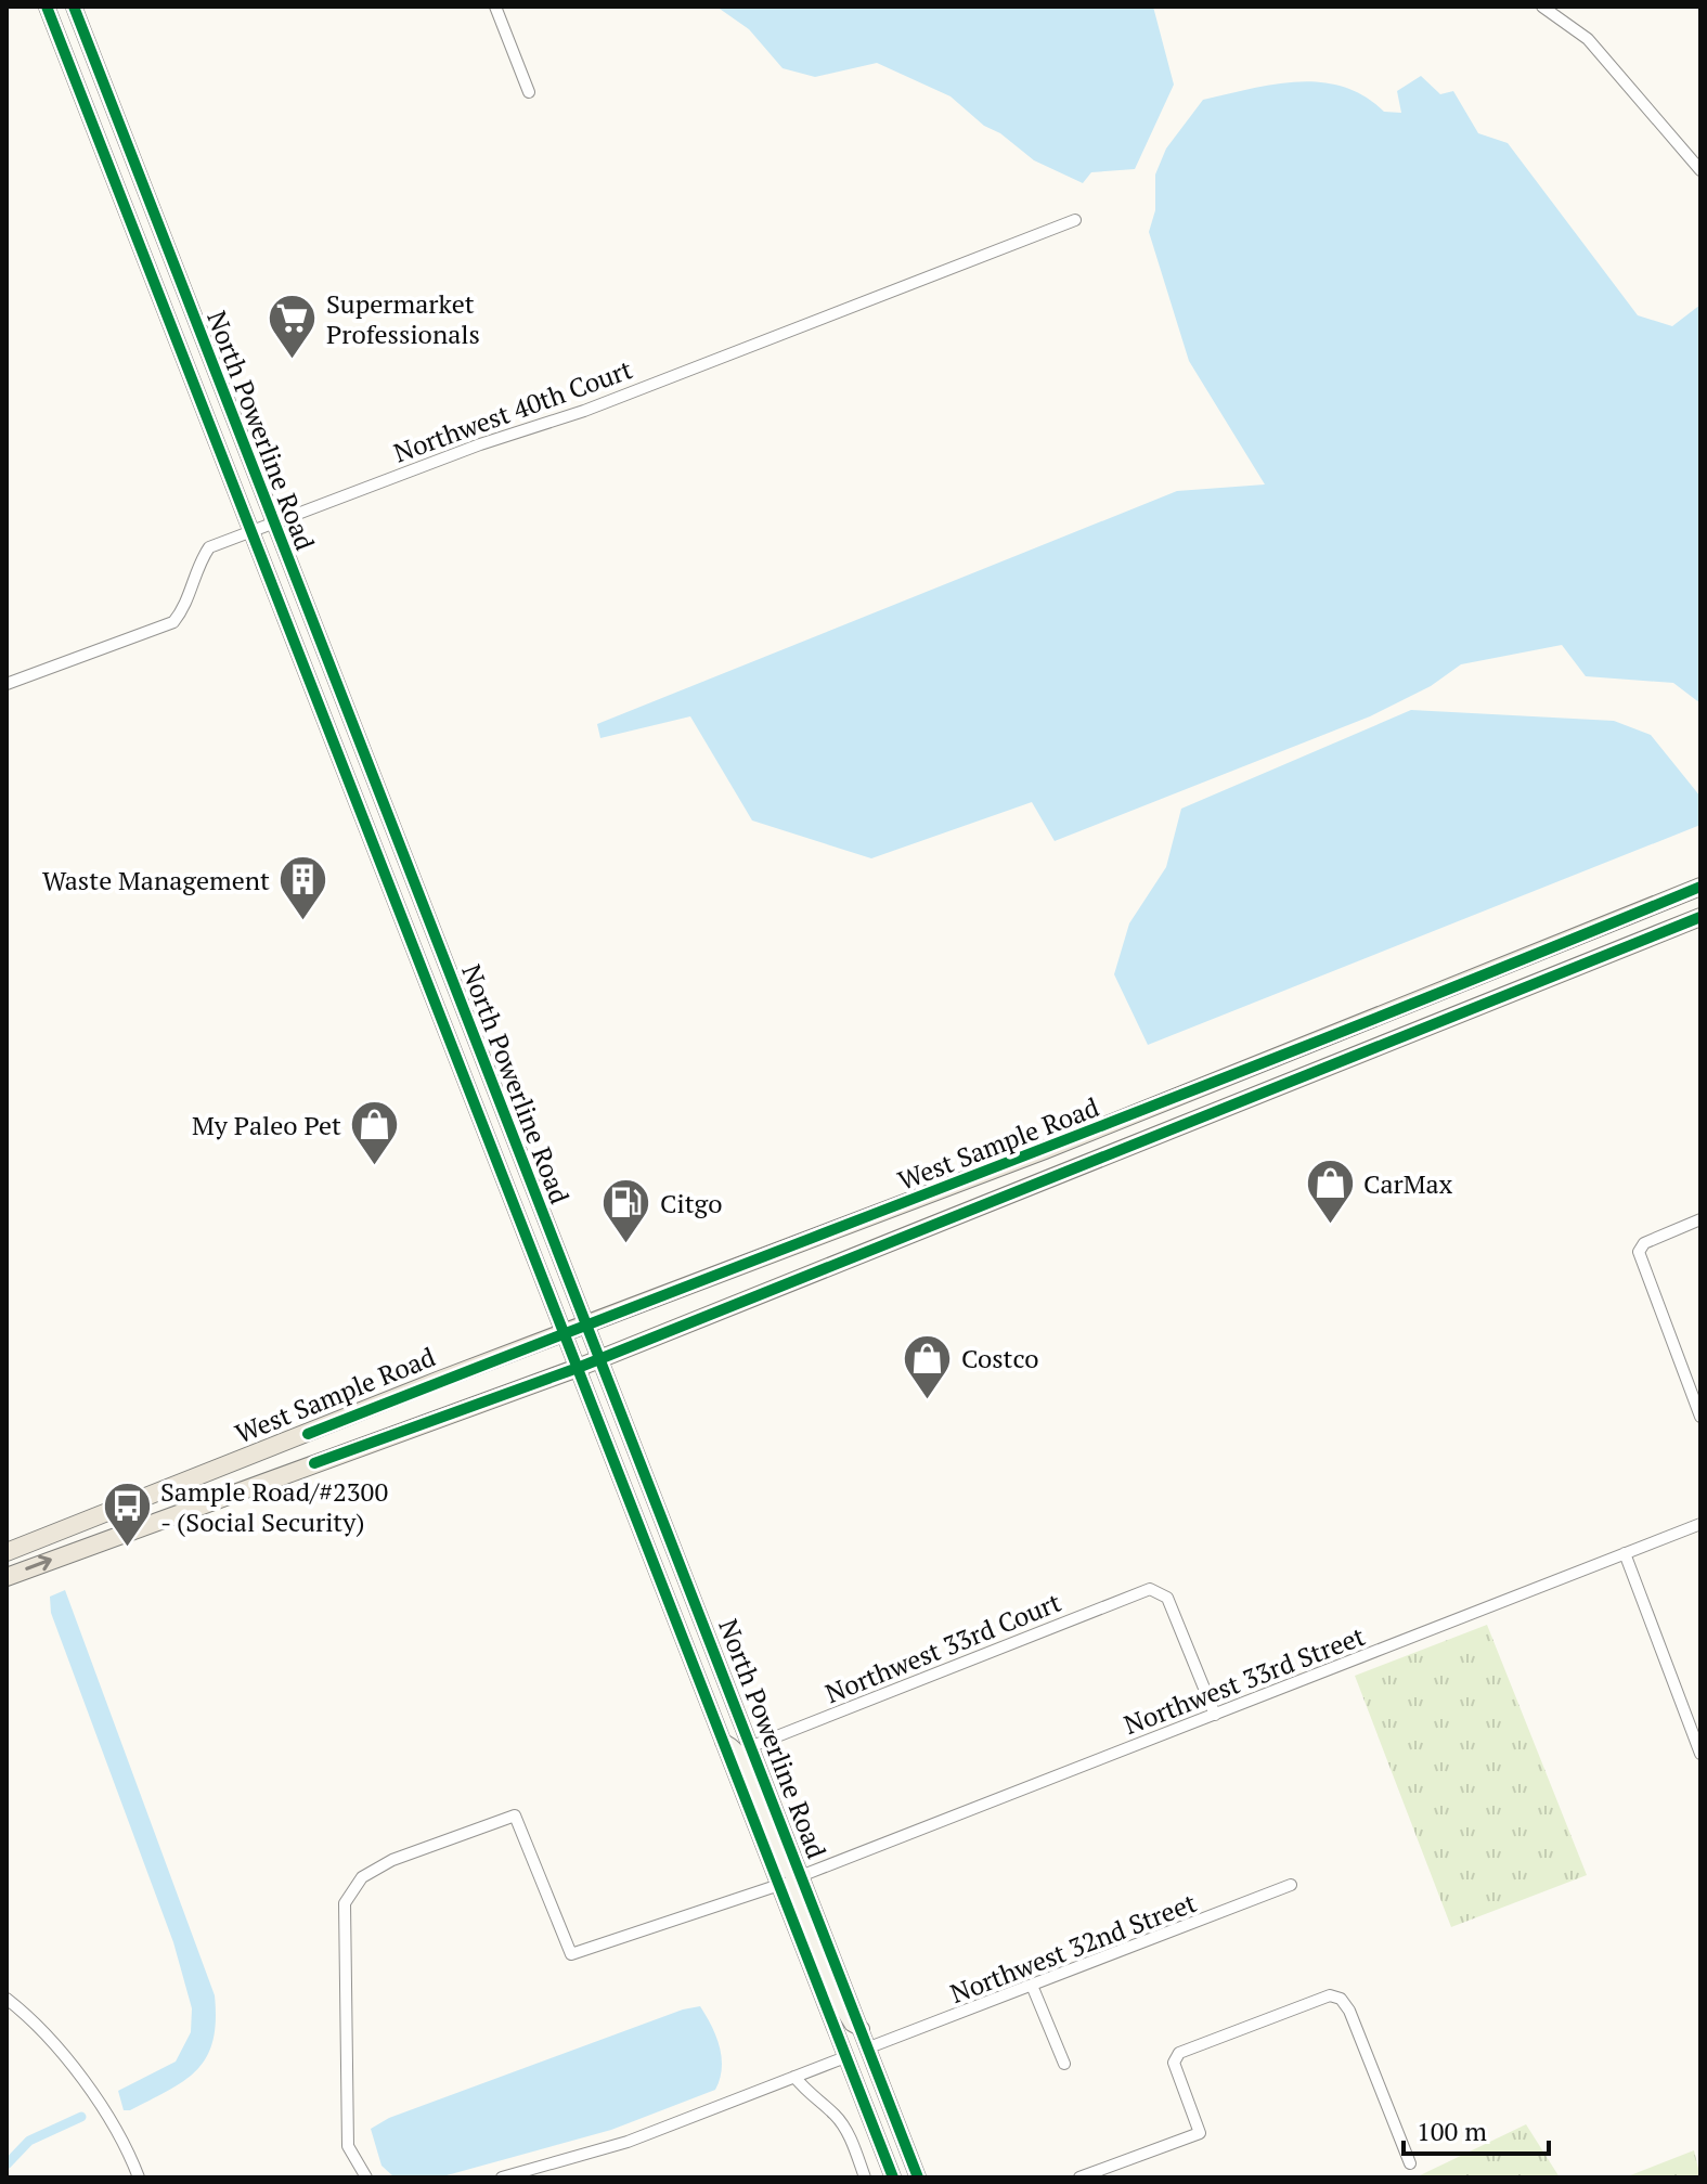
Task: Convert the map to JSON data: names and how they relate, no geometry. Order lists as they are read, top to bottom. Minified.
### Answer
{"streets":{"main road":["North Powerline Road","West Sample Road"],"street":["Northwest 40th Court","Northwest 33rd Court","Northwest 33rd Street","Northwest 32nd Street"]},"crossings":[["Northwest 40th Court","North Powerline Road"],["North Powerline Road","West Sample Road"],["North Powerline Road","Northwest 33rd Court"],["North Powerline Road","Northwest 33rd Street"],["North Powerline Road","Northwest 32nd Street"],["Northwest 33rd Court","Northwest 33rd Street"]],"places":{"supermarket":["Supermarket Professionals"],"building":["Waste Management"],"shop":["My Paleo Pet","CarMax","Costco"],"fuel station":["Citgo"],"bus stop":["Sample Road/#2300 - (Social Security)"]},"scale_bar":"100 m"}
